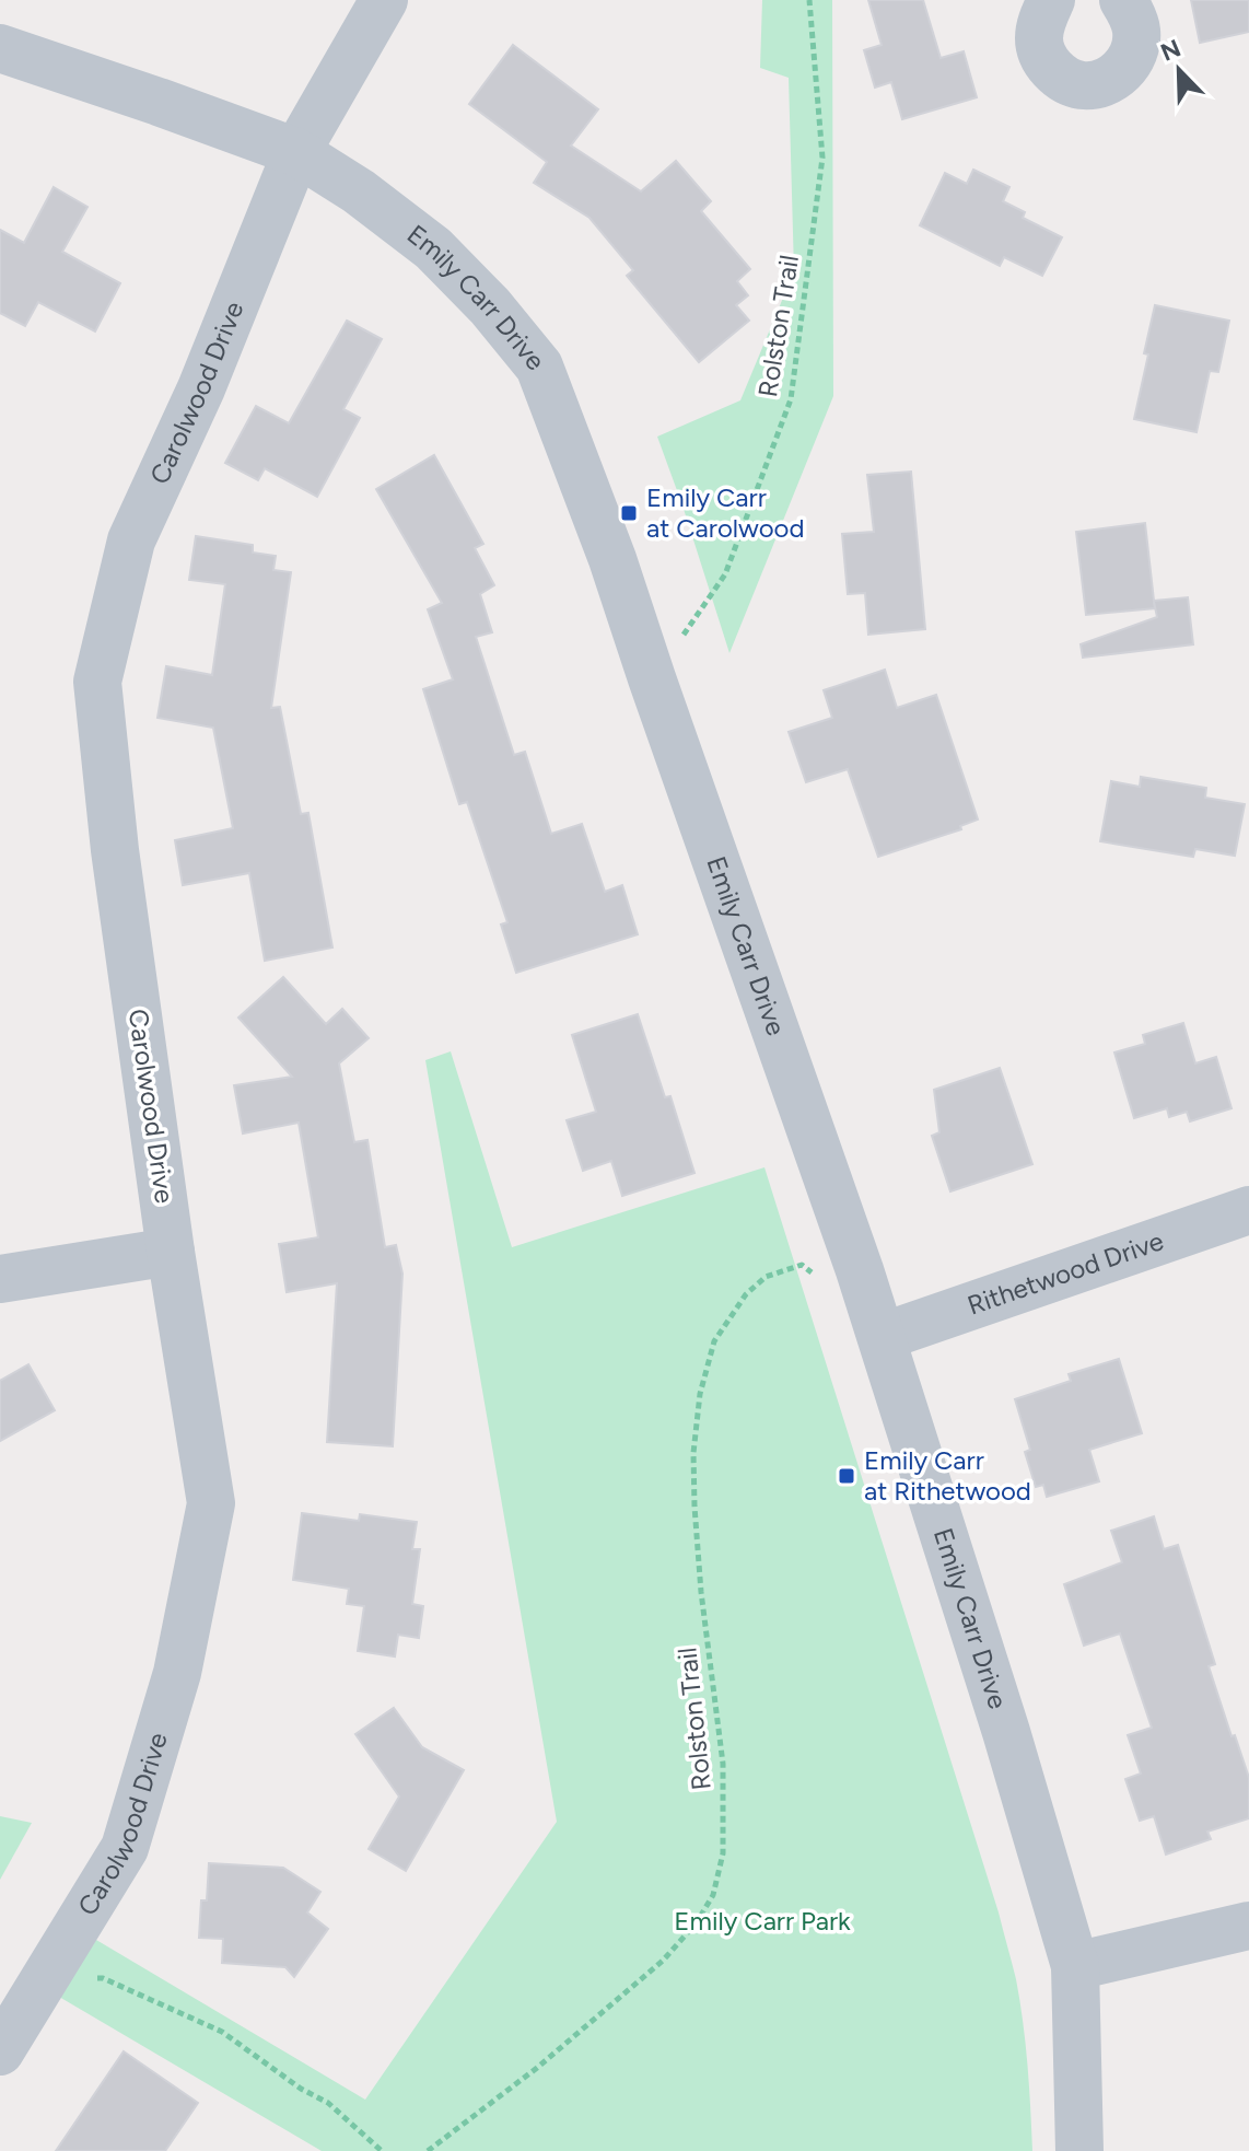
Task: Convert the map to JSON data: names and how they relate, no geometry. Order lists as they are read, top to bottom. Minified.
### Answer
{"streets":{"street":["Emily Carr Drive","Carolwood Drive","Rithetwood Drive"],"path":["Rolston Trail"]},"crossings":[["Emily Carr Drive","Rolston Trail"],["Emily Carr Drive","Carolwood Drive"],["Emily Carr Drive","Rithetwood Drive"]],"parks":["Emily Carr Park"],"places":{"transit":["Emily Carr at Carolwood","Emily Carr at Rithetwood"]},"north":"top left"}
